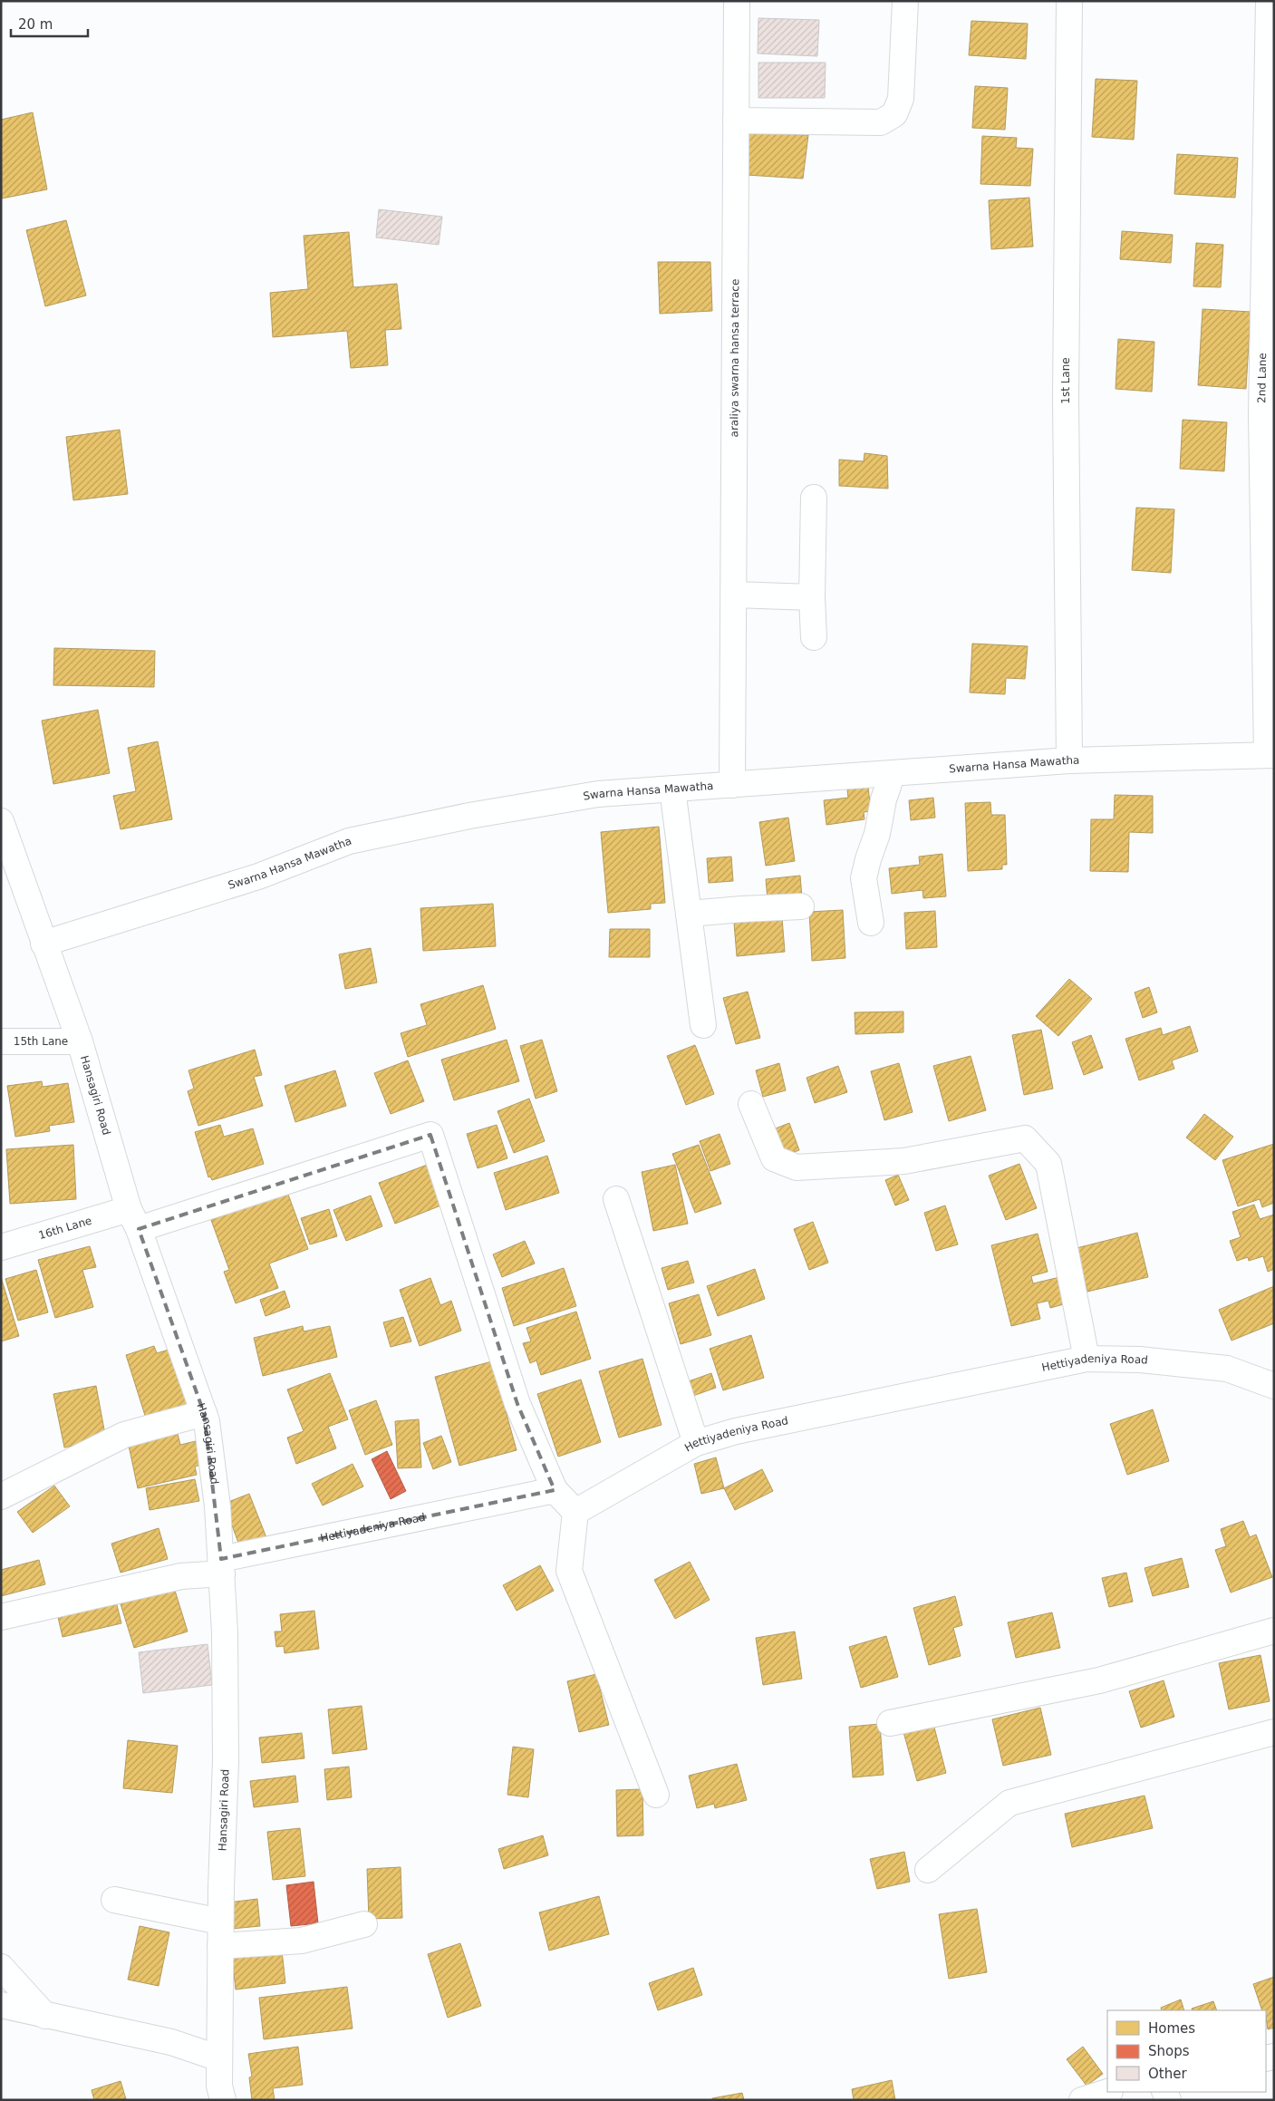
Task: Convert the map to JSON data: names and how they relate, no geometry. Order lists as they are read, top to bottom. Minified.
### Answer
{"streets":{"street":["araliya swarna hansa terrace","2nd Lane","1st Lane","Swarna Hansa Mawatha","15th Lane","Hansagiri Road","16th Lane","Hettiyadeniya Road"]},"crossings":[["araliya swarna hansa terrace","Swarna Hansa Mawatha"],["2nd Lane","Swarna Hansa Mawatha"],["1st Lane","Swarna Hansa Mawatha"],["Swarna Hansa Mawatha","Hansagiri Road"],["15th Lane","Hansagiri Road"],["Hansagiri Road","16th Lane"],["Hansagiri Road","Hettiyadeniya Road"],["16th Lane","Hettiyadeniya Road"]],"legend":["Homes","Shops","Other"],"scale_bar":"20 m"}
